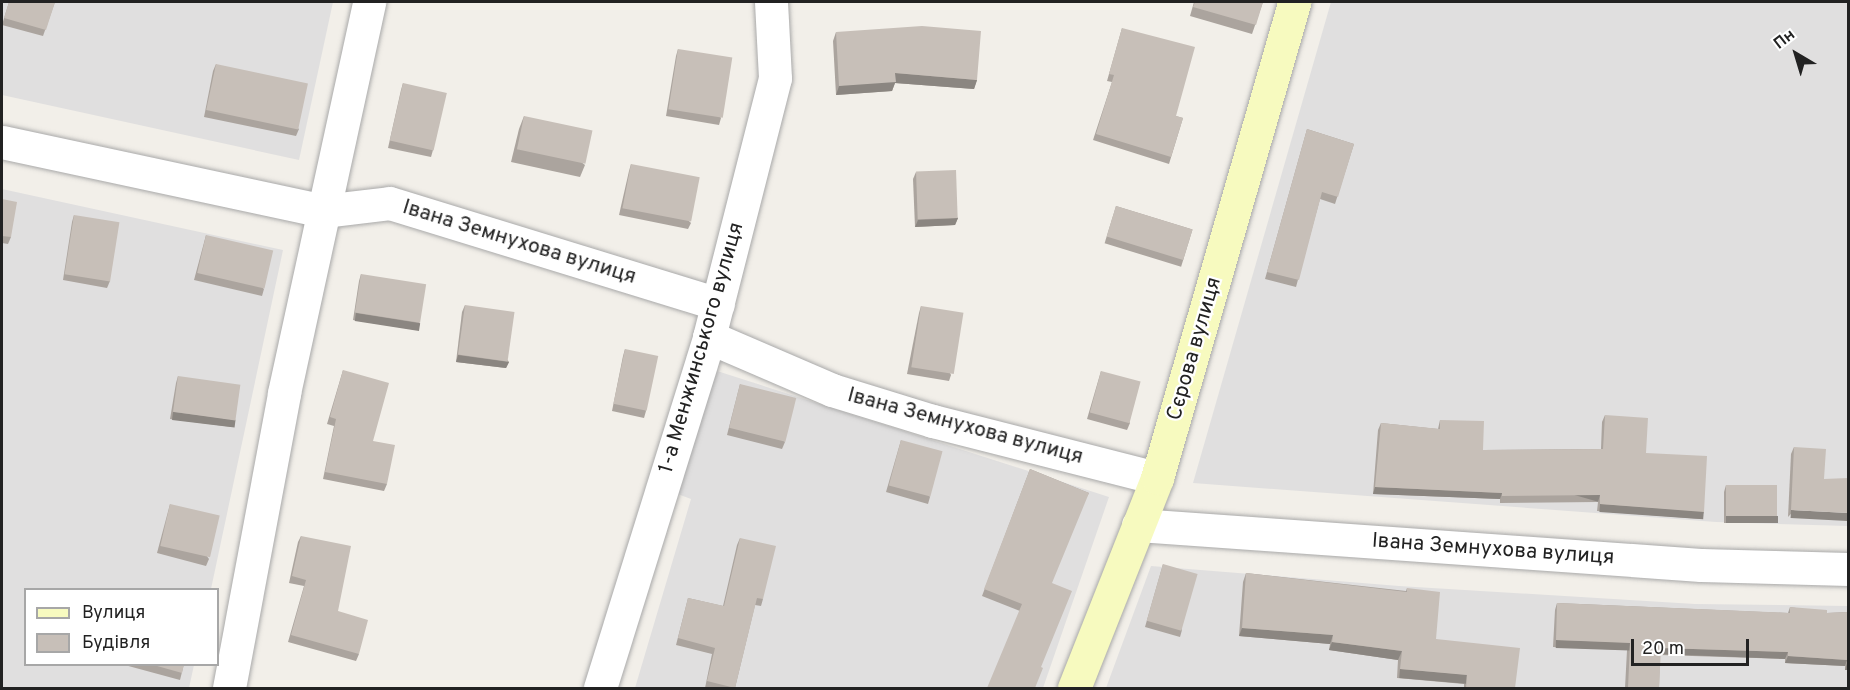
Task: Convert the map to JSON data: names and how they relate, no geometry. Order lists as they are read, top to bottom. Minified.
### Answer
{"streets":{"street":["Івана Земнухова вулиця","1-а Менжинського вулиця","Сєрова вулиця"]},"crossings":[["Івана Земнухова вулиця","1-а Менжинського вулиця"],["Івана Земнухова вулиця","Сєрова вулиця"]],"legend":["Вулиця","Будівля"],"scale_bar":"20 m","north":"top left"}
